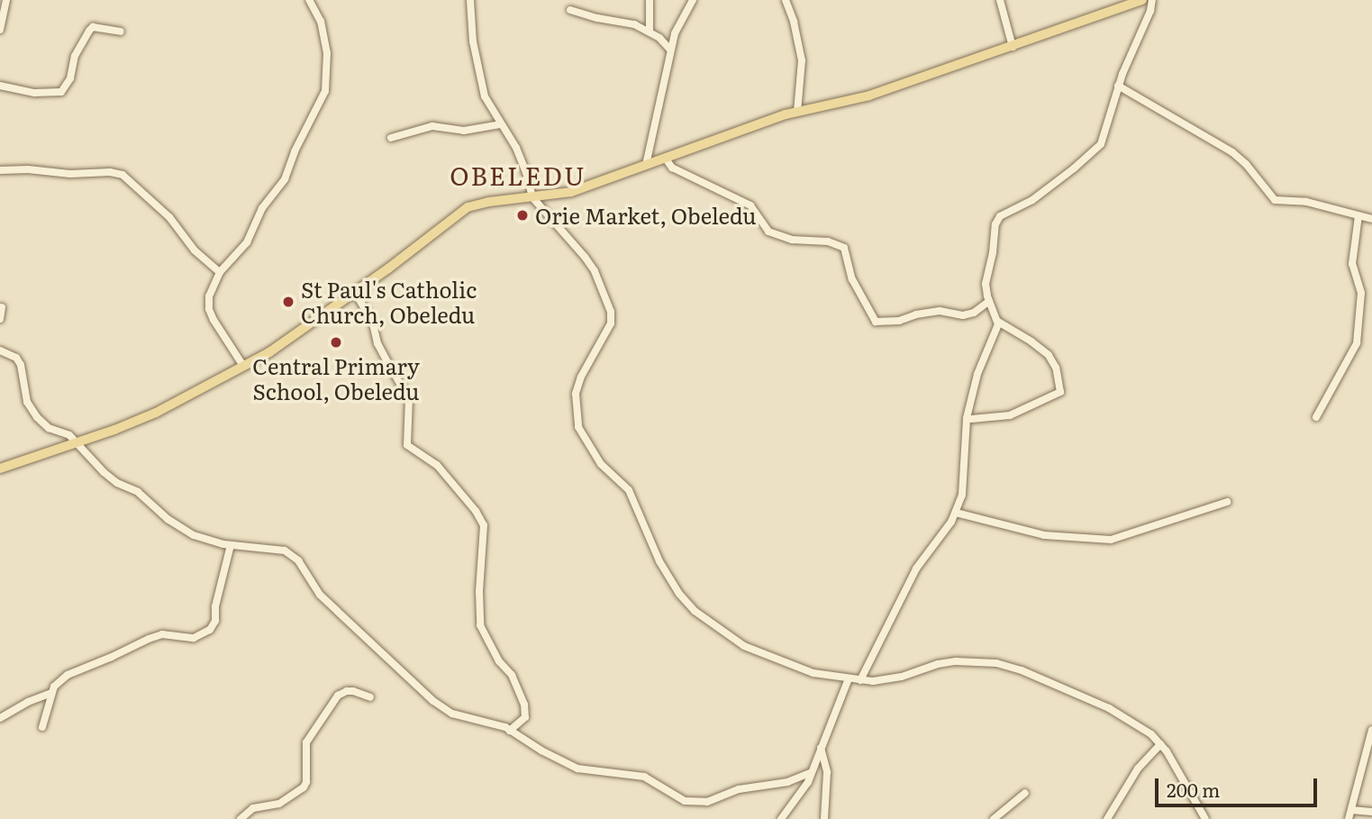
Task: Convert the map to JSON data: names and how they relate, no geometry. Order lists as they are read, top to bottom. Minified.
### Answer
{"districts":["OBELEDU"],"places":["Orie Market, Obeledu","St Paul's Catholic Church, Obeledu","Central Primary School, Obeledu"],"scale_bar":"200 m"}
